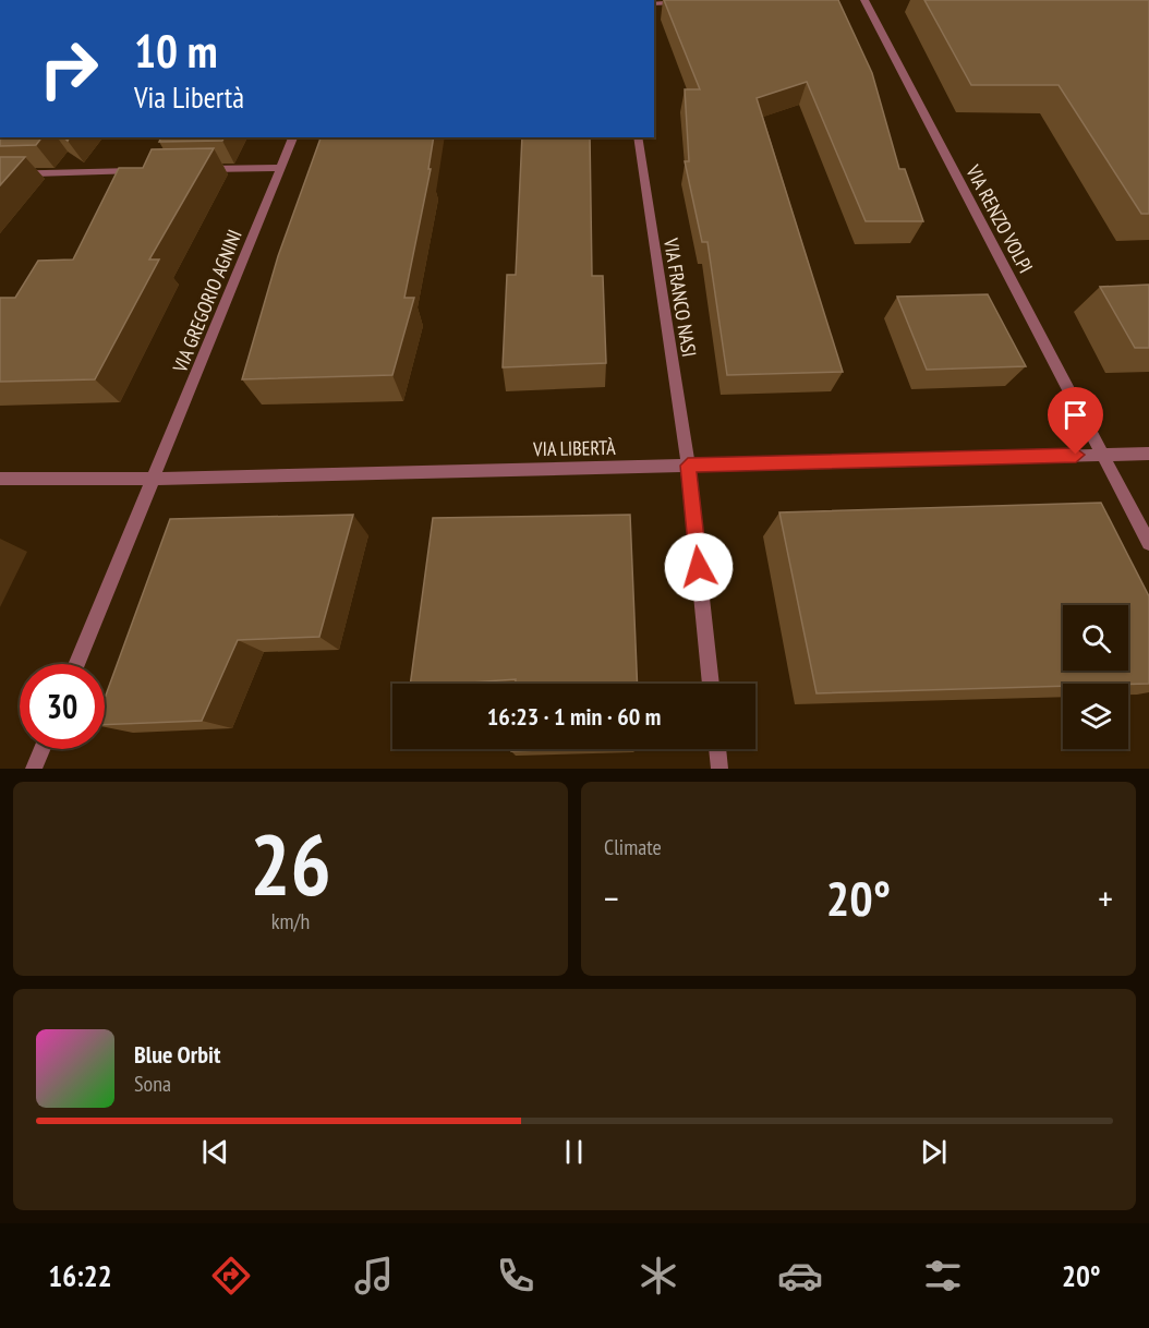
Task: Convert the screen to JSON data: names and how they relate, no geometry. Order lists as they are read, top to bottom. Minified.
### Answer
{"streets":{"street":["VIA RENZO VOLPI","VIA FRANCO NASI","VIA GREGORIO AGNINI","VIA LIBERTÀ"]},"crossings":[["VIA RENZO VOLPI","VIA LIBERTÀ"],["VIA FRANCO NASI","VIA LIBERTÀ"],["VIA GREGORIO AGNINI","VIA LIBERTÀ"]],"page":{"turn":["10 m","Via Libertà"],"limit":"30","trip":"16:23 · 1 min · 60 m","tile":[["26","km/h"],"Climate"],"heat":["−","20°","+"],"song":["Blue Orbit","Sona"],"tabs":["16:22","20°"]}}
